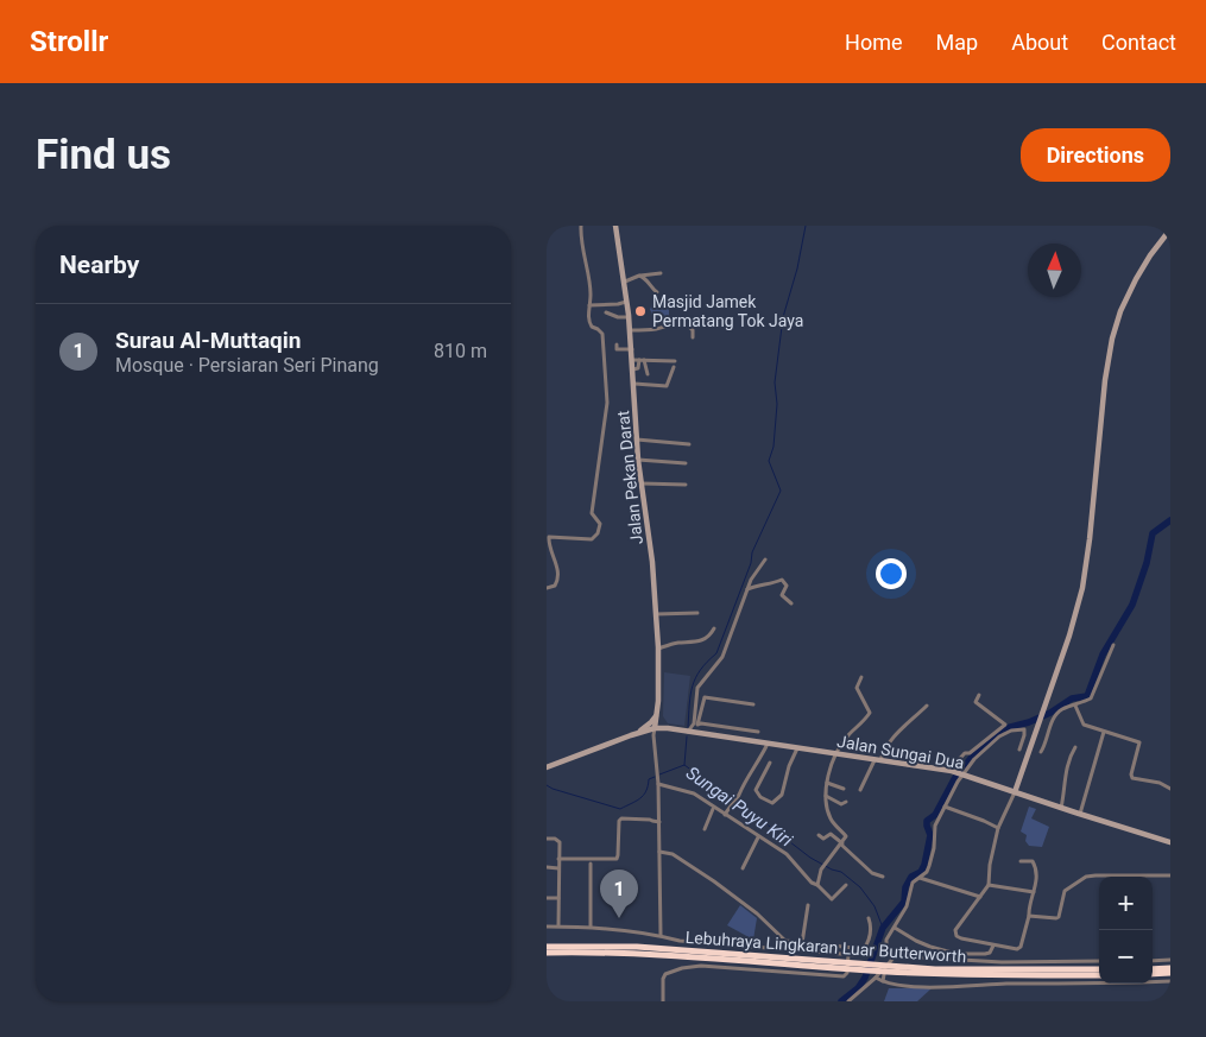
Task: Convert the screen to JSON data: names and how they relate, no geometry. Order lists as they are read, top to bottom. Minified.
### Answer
{"streets":{"highway":["Lebuhraya Lingkaran Luar Butterworth"],"main road":["Jalan Pekan Darat","Jalan Sungai Dua"]},"crossings":[["Jalan Pekan Darat","Jalan Sungai Dua"]],"water":["Sungai Puyu Kiri"],"places":["Masjid Jamek Permatang Tok Jaya"],"north":"top","page":{"header":"Strollr","nav":["Home","Map","About","Contact"],"buttons":"Directions","title":"Find us","heading":"Nearby","list":[{"mark":"1","name":"Surau Al-Muttaqin","note":"Mosque · Persiaran Seri Pinang","value":"810 m"}],"pins":"1","map_buttons":["+","−"]}}
